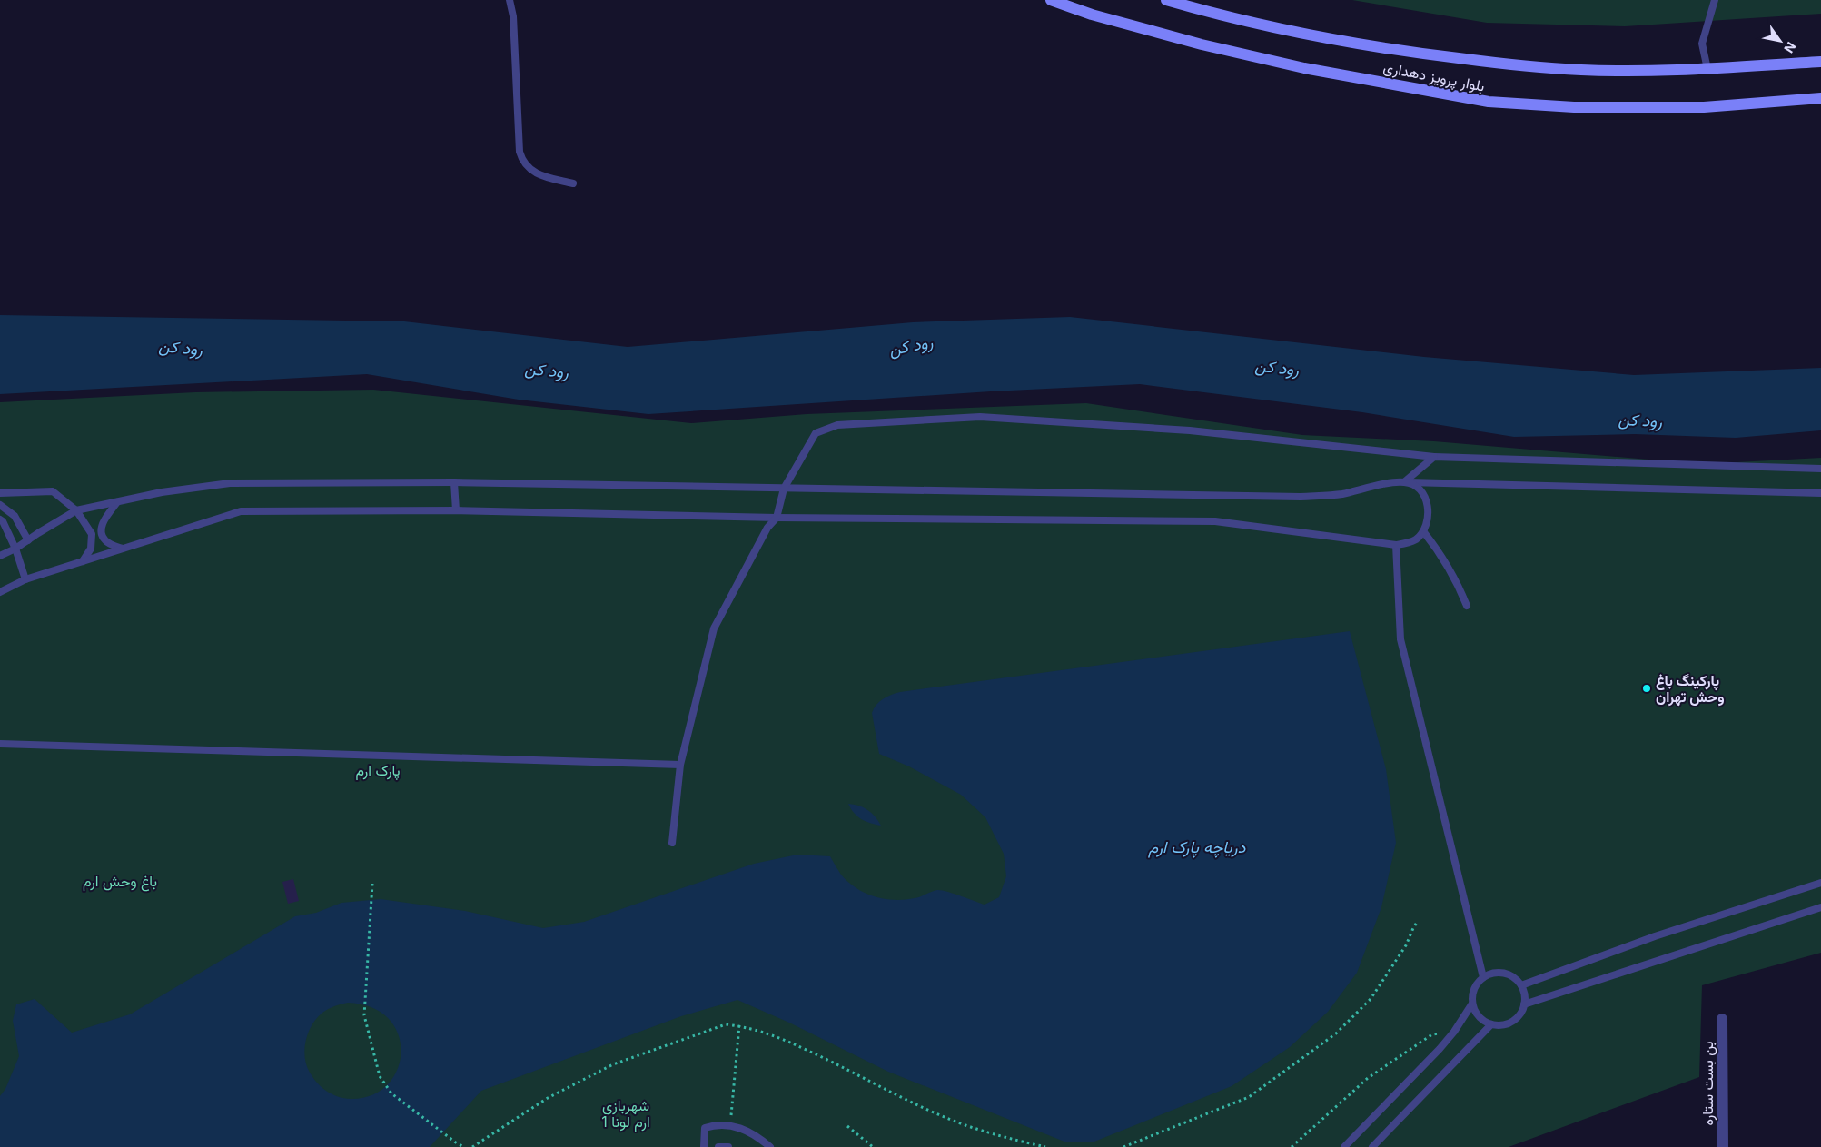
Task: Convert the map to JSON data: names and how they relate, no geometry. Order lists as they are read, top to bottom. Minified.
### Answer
{"streets":{"main road":["بلوار پرویز دهداری"],"street":["بن بست ستاره"]},"water":["رود کن","دریاچه پارک ارم"],"parks":["پارک ارم","باغ وحش ارم","شهربازی ارم لونا 1"],"places":["پارکینگ باغ وحش تهران"],"north":"bottom right"}
